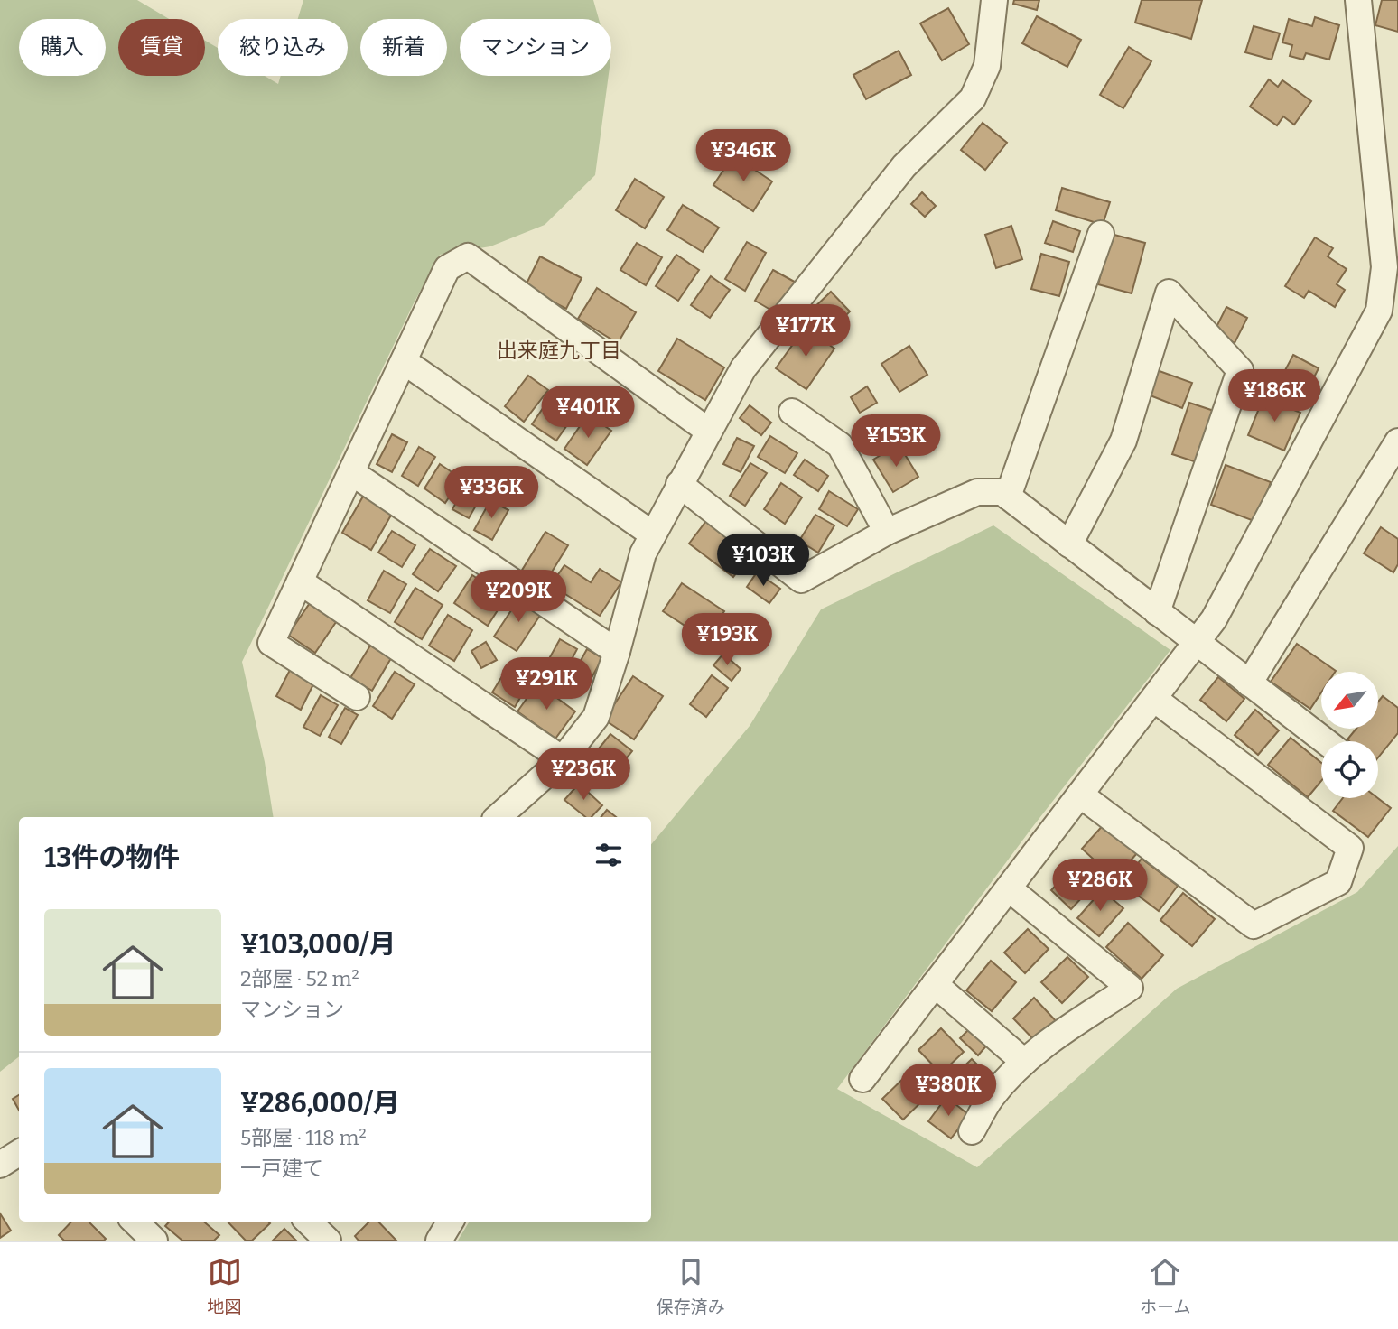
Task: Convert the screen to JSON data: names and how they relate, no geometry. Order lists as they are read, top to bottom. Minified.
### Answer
{"districts":["出来庭九丁目"],"north":"bottom left","page":{"chip":["購入","賃貸","絞り込み","新着","マンション"],"price":["¥346K","¥177K","¥186K","¥401K","¥153K","¥336K","¥103K","¥209K","¥193K","¥291K","¥236K","¥286K","¥380K"],"heading":"13件の物件","list":[{"name":"¥103,000/月","note":"2部屋 · 52 m² · マンション"},{"name":"¥286,000/月","note":"5部屋 · 118 m² · 一戸建て"}],"tabs":["地図","保存済み","ホーム"]}}
